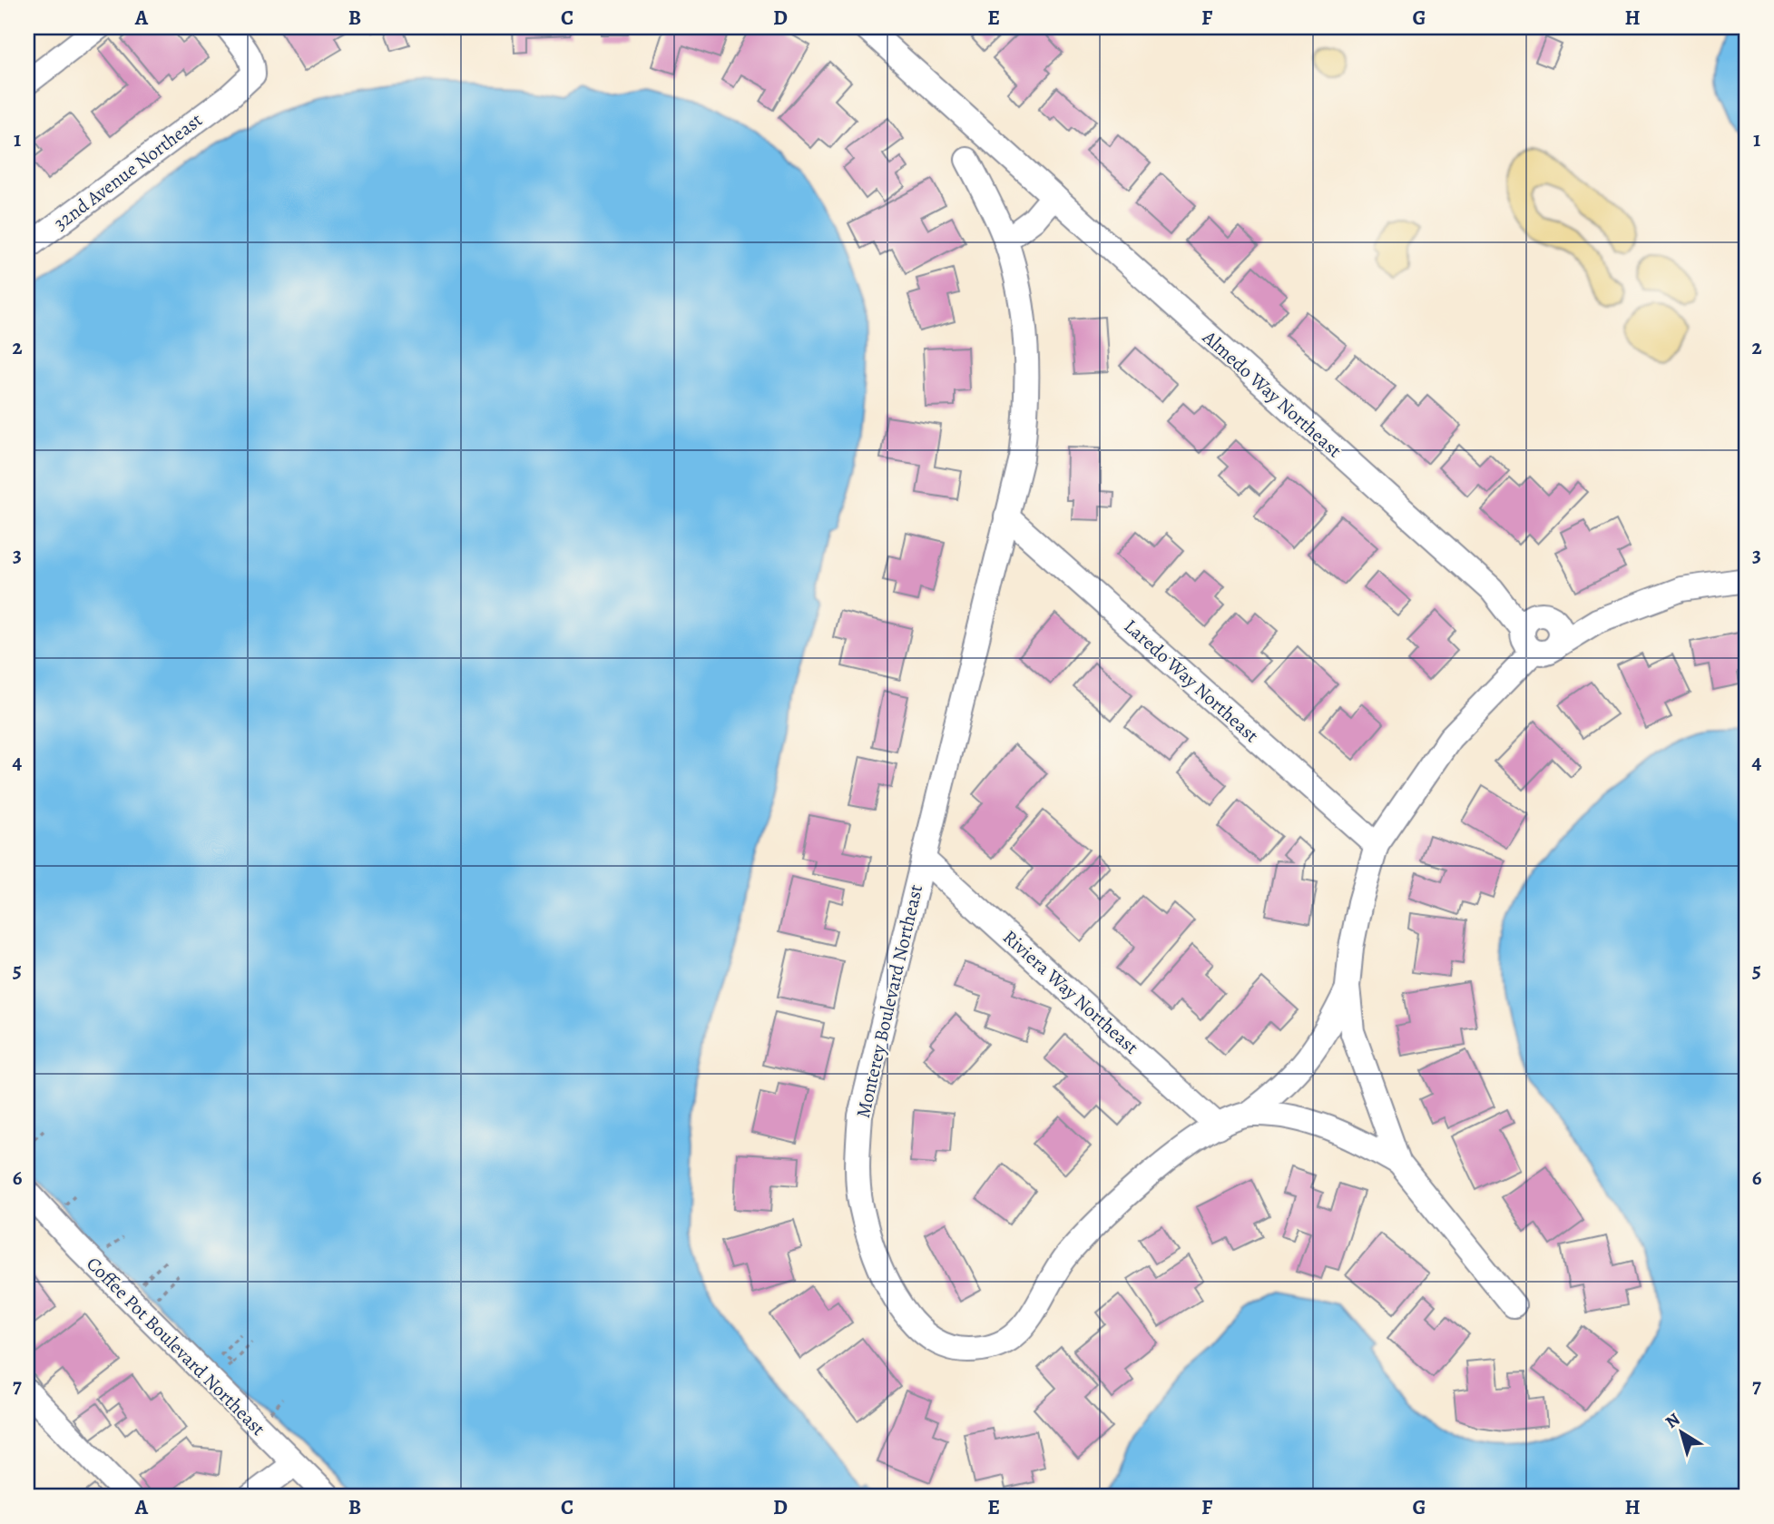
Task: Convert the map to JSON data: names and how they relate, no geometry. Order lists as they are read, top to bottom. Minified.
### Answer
{"streets":{"street":["32nd Avenue Northeast","Almedo Way Northeast","Laredo Way Northeast","Riviera Way Northeast","Monterey Boulevard Northeast","Coffee Pot Boulevard Northeast"]},"crossings":[["Almedo Way Northeast","Monterey Boulevard Northeast"],["Laredo Way Northeast","Monterey Boulevard Northeast"],["Riviera Way Northeast","Monterey Boulevard Northeast"]],"north":"top left","grid":{"columns":["A","B","C","D","E","F","G","H"],"rows":["1","2","3","4","5","6","7"]}}
